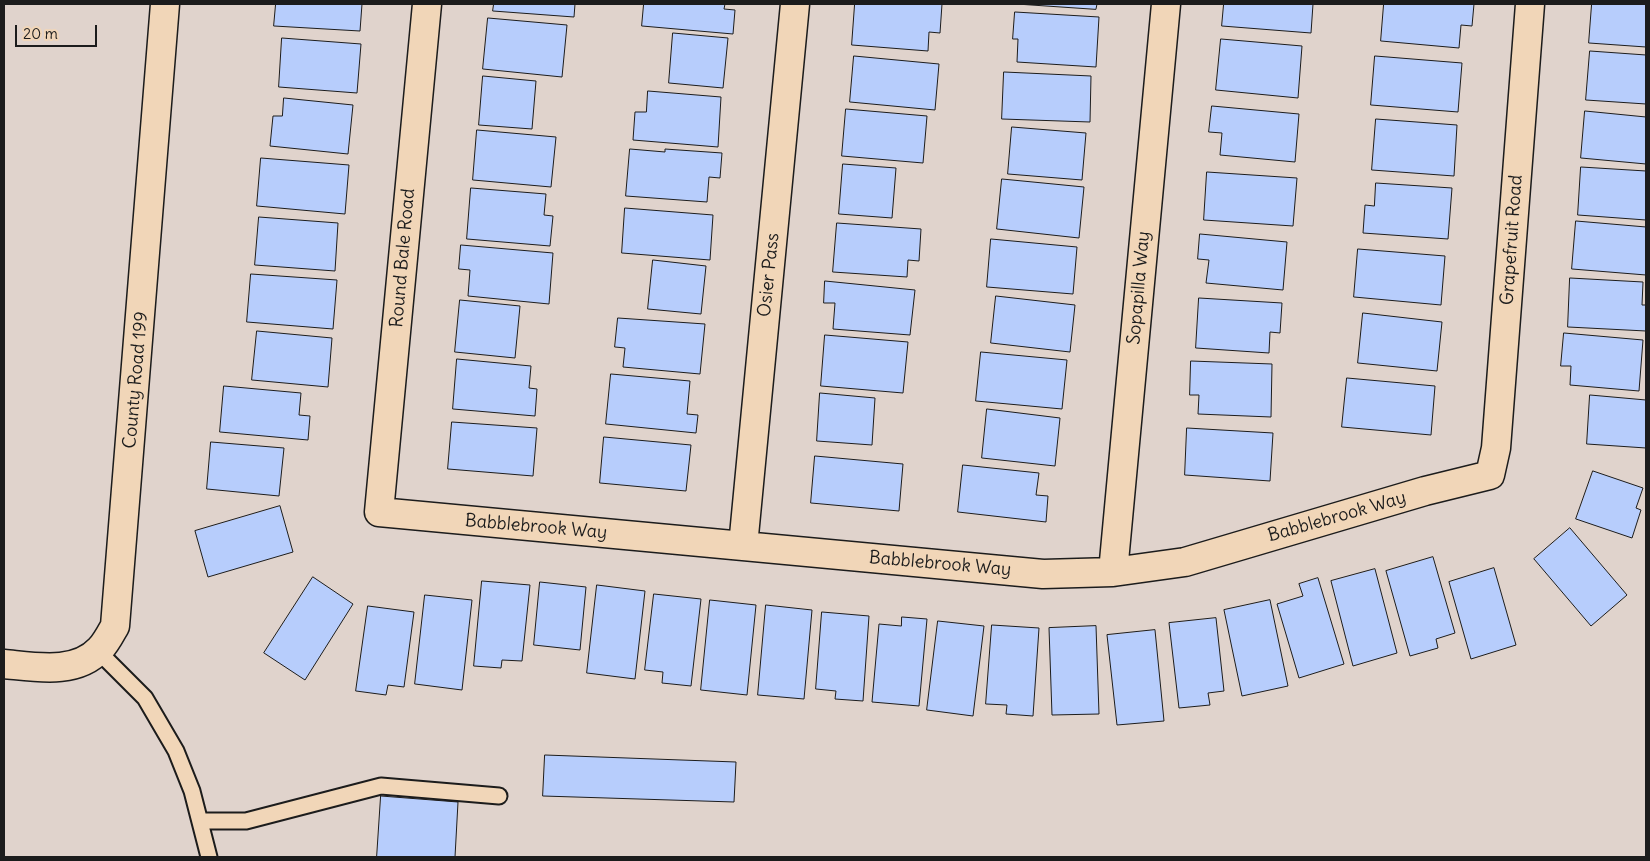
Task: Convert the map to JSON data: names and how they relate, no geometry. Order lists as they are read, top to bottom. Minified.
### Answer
{"streets":{"street":["Grapefruit Road","Round Bale Road","Osier Pass","Sopapilla Way","County Road 199","Babblebrook Way"]},"crossings":[["Grapefruit Road","Babblebrook Way"],["Round Bale Road","Babblebrook Way"],["Osier Pass","Babblebrook Way"],["Sopapilla Way","Babblebrook Way"]],"scale_bar":"20 m"}
